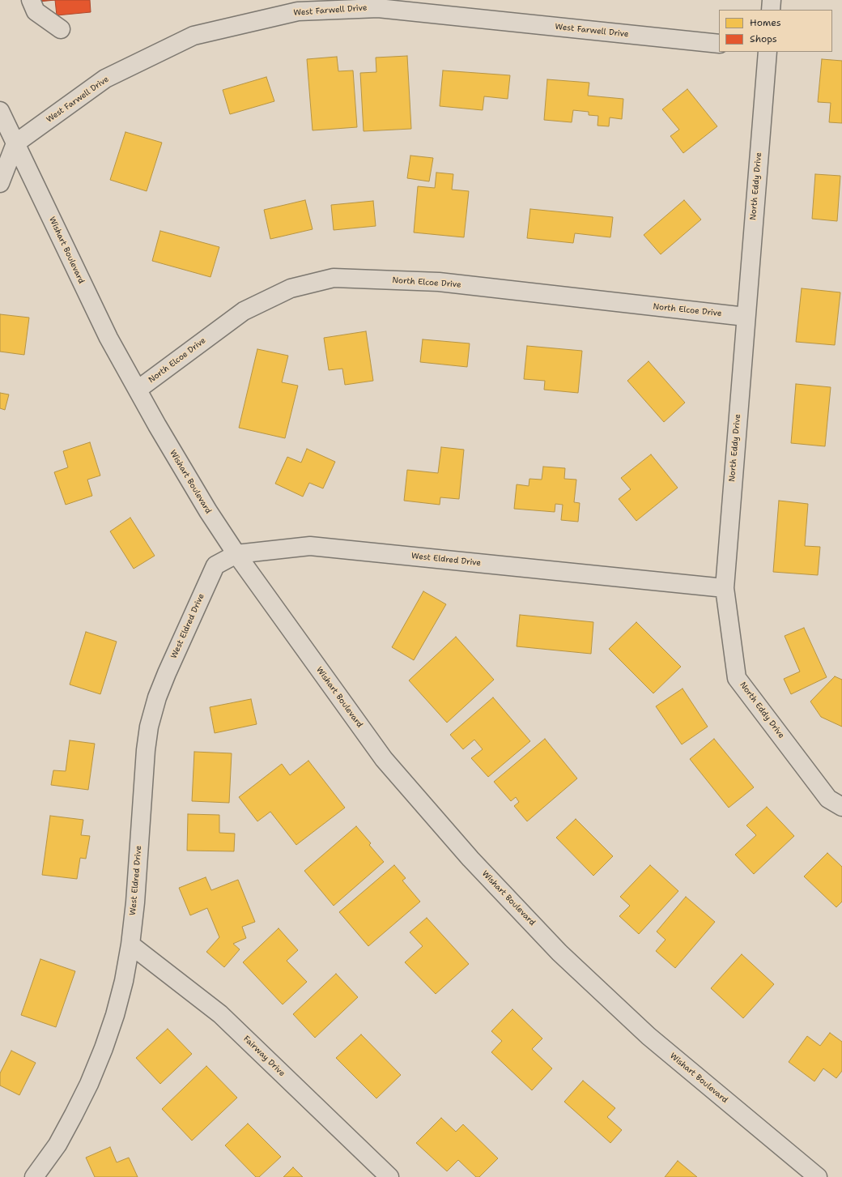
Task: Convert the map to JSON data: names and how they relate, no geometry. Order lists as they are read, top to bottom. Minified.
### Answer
{"streets":{"street":["West Farwell Drive","North Eddy Drive","Wishart Boulevard","North Elcoe Drive","West Eldred Drive","Fairway Drive"]},"crossings":[["West Farwell Drive","Wishart Boulevard"],["North Eddy Drive","North Elcoe Drive"],["North Eddy Drive","West Eldred Drive"],["Wishart Boulevard","North Elcoe Drive"],["Wishart Boulevard","West Eldred Drive"],["West Eldred Drive","Fairway Drive"]],"legend":["Homes","Shops"]}
